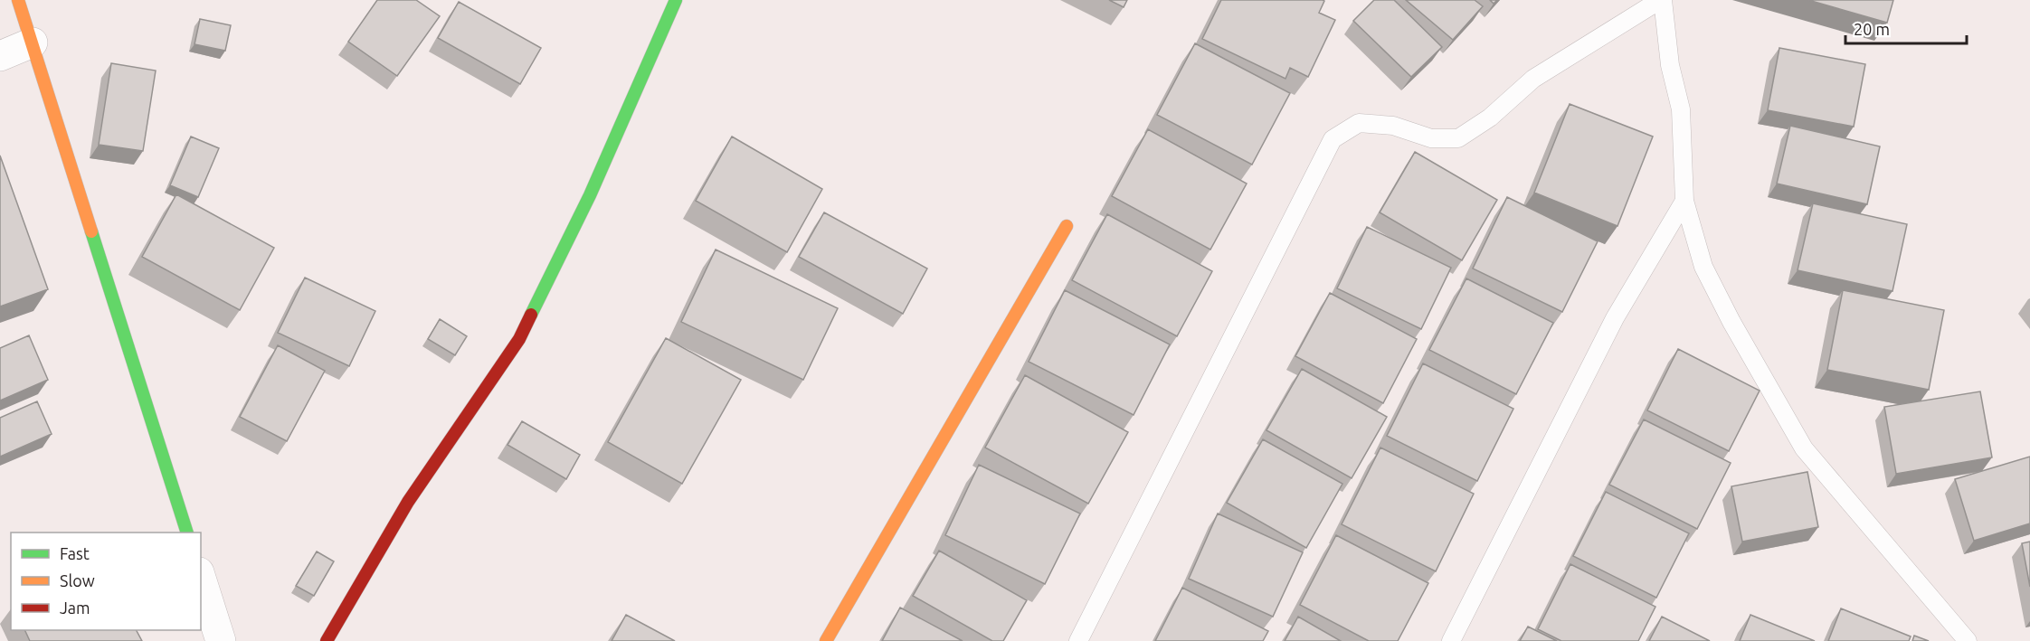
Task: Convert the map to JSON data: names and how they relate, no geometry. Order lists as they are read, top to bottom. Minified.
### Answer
{"legend":["Fast","Slow","Jam"],"scale_bar":"20 m"}
